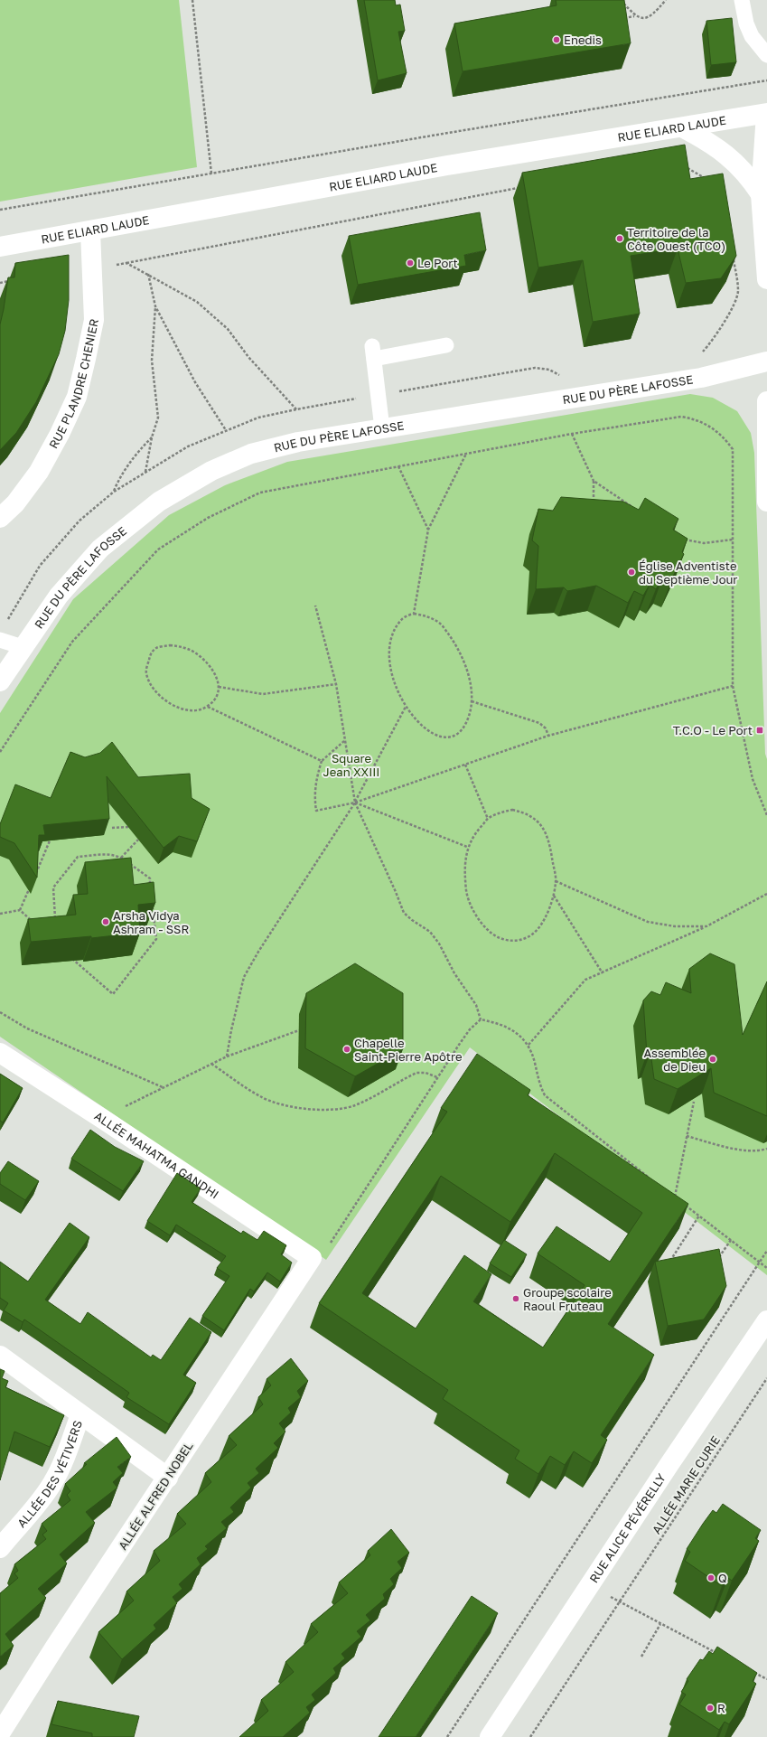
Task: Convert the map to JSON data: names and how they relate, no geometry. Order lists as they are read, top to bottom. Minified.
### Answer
{"streets":{"street":["RUE ELIARD LAUDE","RUE PLANDRE CHENIER","RUE DU PÈRE LAFOSSE","ALLÉE MAHATMA GANDHI","ALLÉE DES VÉTIVERS","ALLÉE ALFRED NOBEL","RUE ALICE PÉVÉRELLY"],"path":["ALLÉE MARIE CURIE"]},"crossings":[["RUE ELIARD LAUDE","RUE PLANDRE CHENIER"],["ALLÉE MAHATMA GANDHI","ALLÉE ALFRED NOBEL"],["ALLÉE DES VÉTIVERS","ALLÉE ALFRED NOBEL"]],"parks":["Square Jean XXIII"],"places":{"other":["Enedis","Territoire de la Côte Ouest (TCO)","Le Port","Église Adventiste du Septième Jour","Arsha Vidya Ashram - SSR","Chapelle Saint-Pierre Apôtre","Assemblée de Dieu","Groupe scolaire Raoul Fruteau","Q","R"],"transit":["T.C.O - Le Port"]}}
